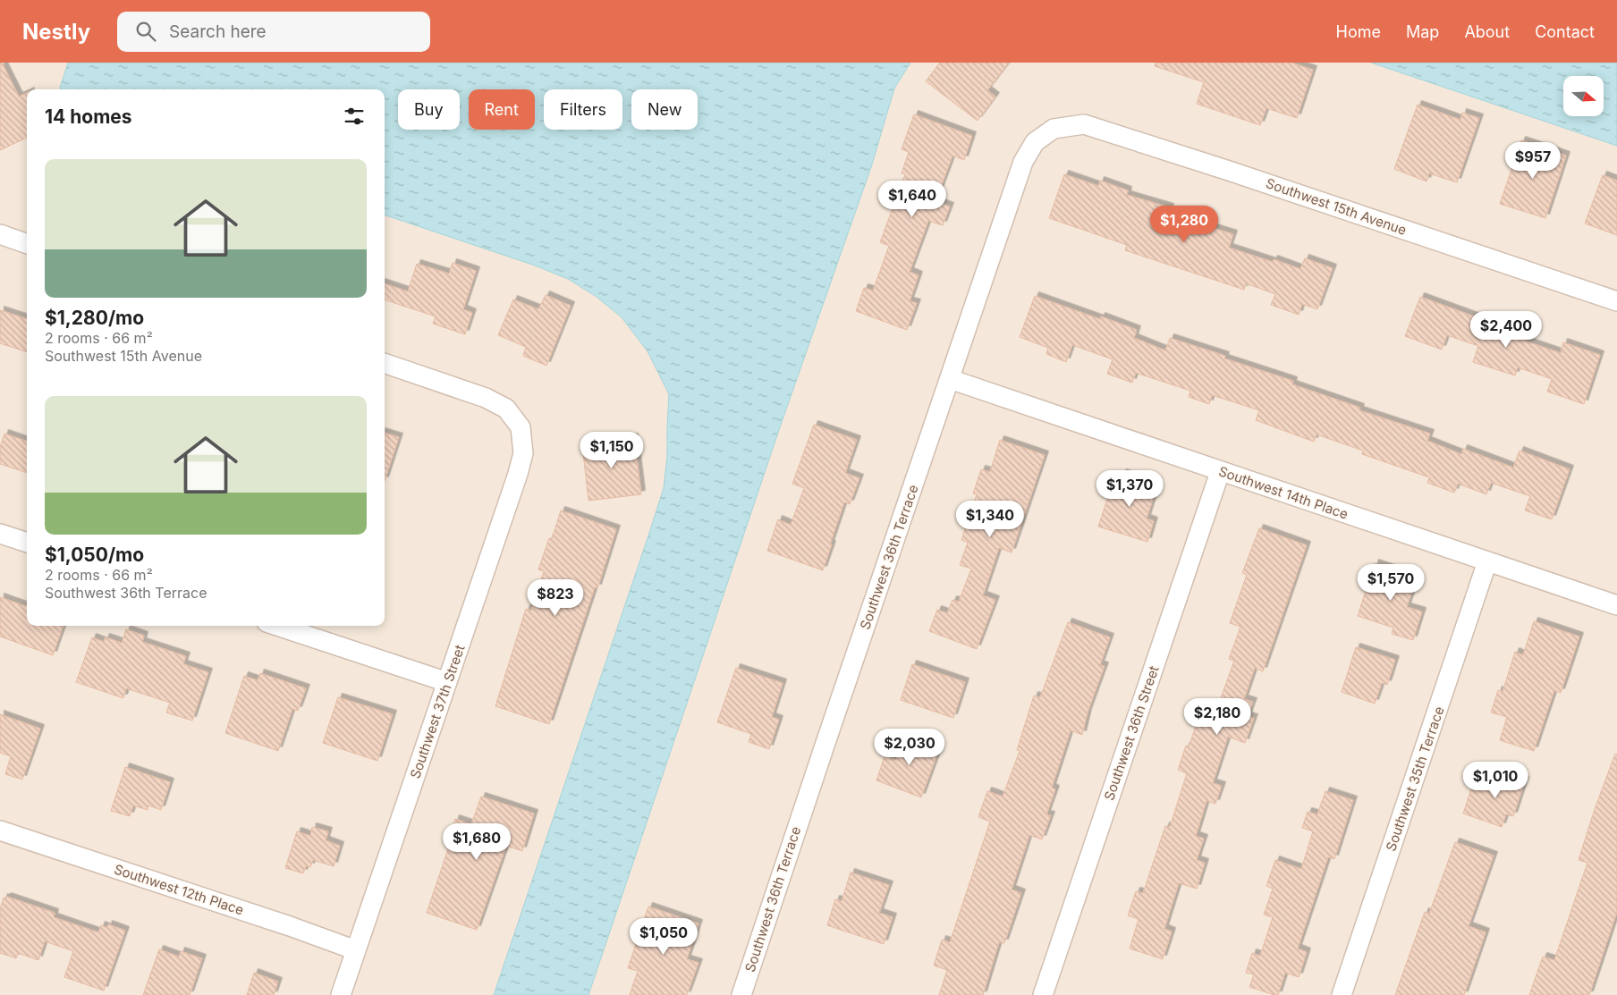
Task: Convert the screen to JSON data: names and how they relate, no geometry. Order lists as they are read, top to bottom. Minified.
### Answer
{"streets":{"street":["Southwest 15th Avenue","Southwest 14th Place","Southwest 36th Terrace","Southwest 37th Street","Southwest 36th Street","Southwest 35th Terrace","Southwest 12th Place"]},"crossings":[["Southwest 15th Avenue","Southwest 36th Terrace"],["Southwest 14th Place","Southwest 36th Terrace"],["Southwest 14th Place","Southwest 36th Street"],["Southwest 14th Place","Southwest 35th Terrace"],["Southwest 37th Street","Southwest 12th Place"]],"north":"right","page":{"header":"Nestly","search":"Search here","nav":["Home","Map","About","Contact"],"chip":["Buy","Rent","Filters","New"],"heading":"14 homes","price":["$957","$1,640","$1,280","$2,400","$1,150","$1,370","$1,340","$1,570","$823","$2,180","$2,030","$1,010","$1,680","$1,050"],"list":[{"name":"$1,280/mo","note":"2 rooms · 66 m² · Southwest 15th Avenue"},{"name":"$1,050/mo","note":"2 rooms · 66 m² · Southwest 36th Terrace"}]}}
